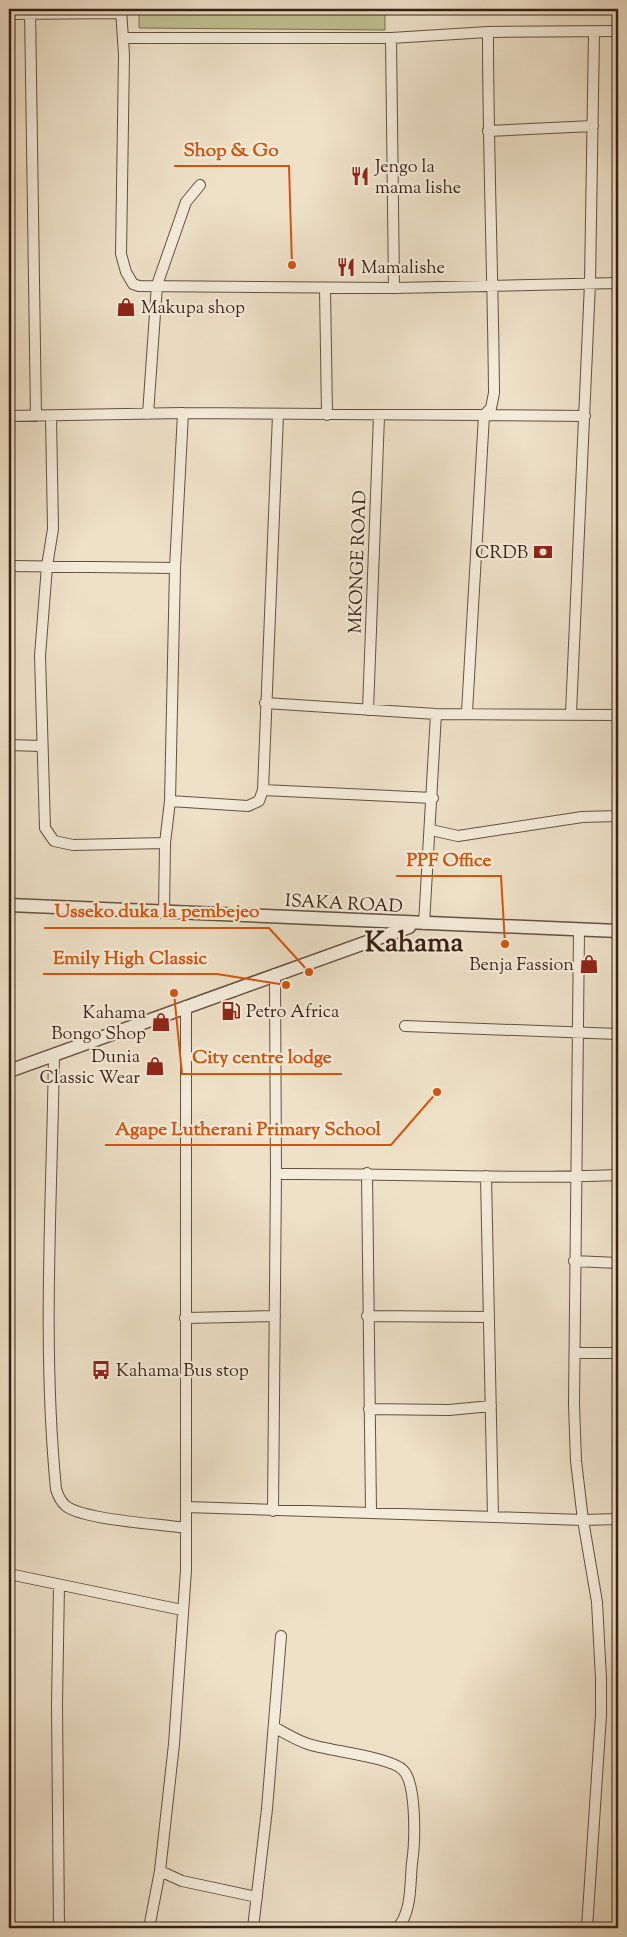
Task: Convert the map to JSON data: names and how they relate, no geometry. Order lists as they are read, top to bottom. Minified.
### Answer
{"streets":{"street":["MKONGE ROAD","ISAKA ROAD"]},"districts":["Kahama"],"places":{"restaurant":["Jengo la mama lishe","Mamalishe"],"other":["Shop & Go","PPF Office","Usseko duka la pembejeo","Emily High Classic","City centre lodge","Agape Lutherani Primary School"],"shop":["Makupa shop","Benja Fassion","Kahama Bongo Shop","Dunia Classic Wear"],"bank":["CRDB"],"fuel station":["Petro Africa"],"bus stop":["Kahama Bus stop"]}}
